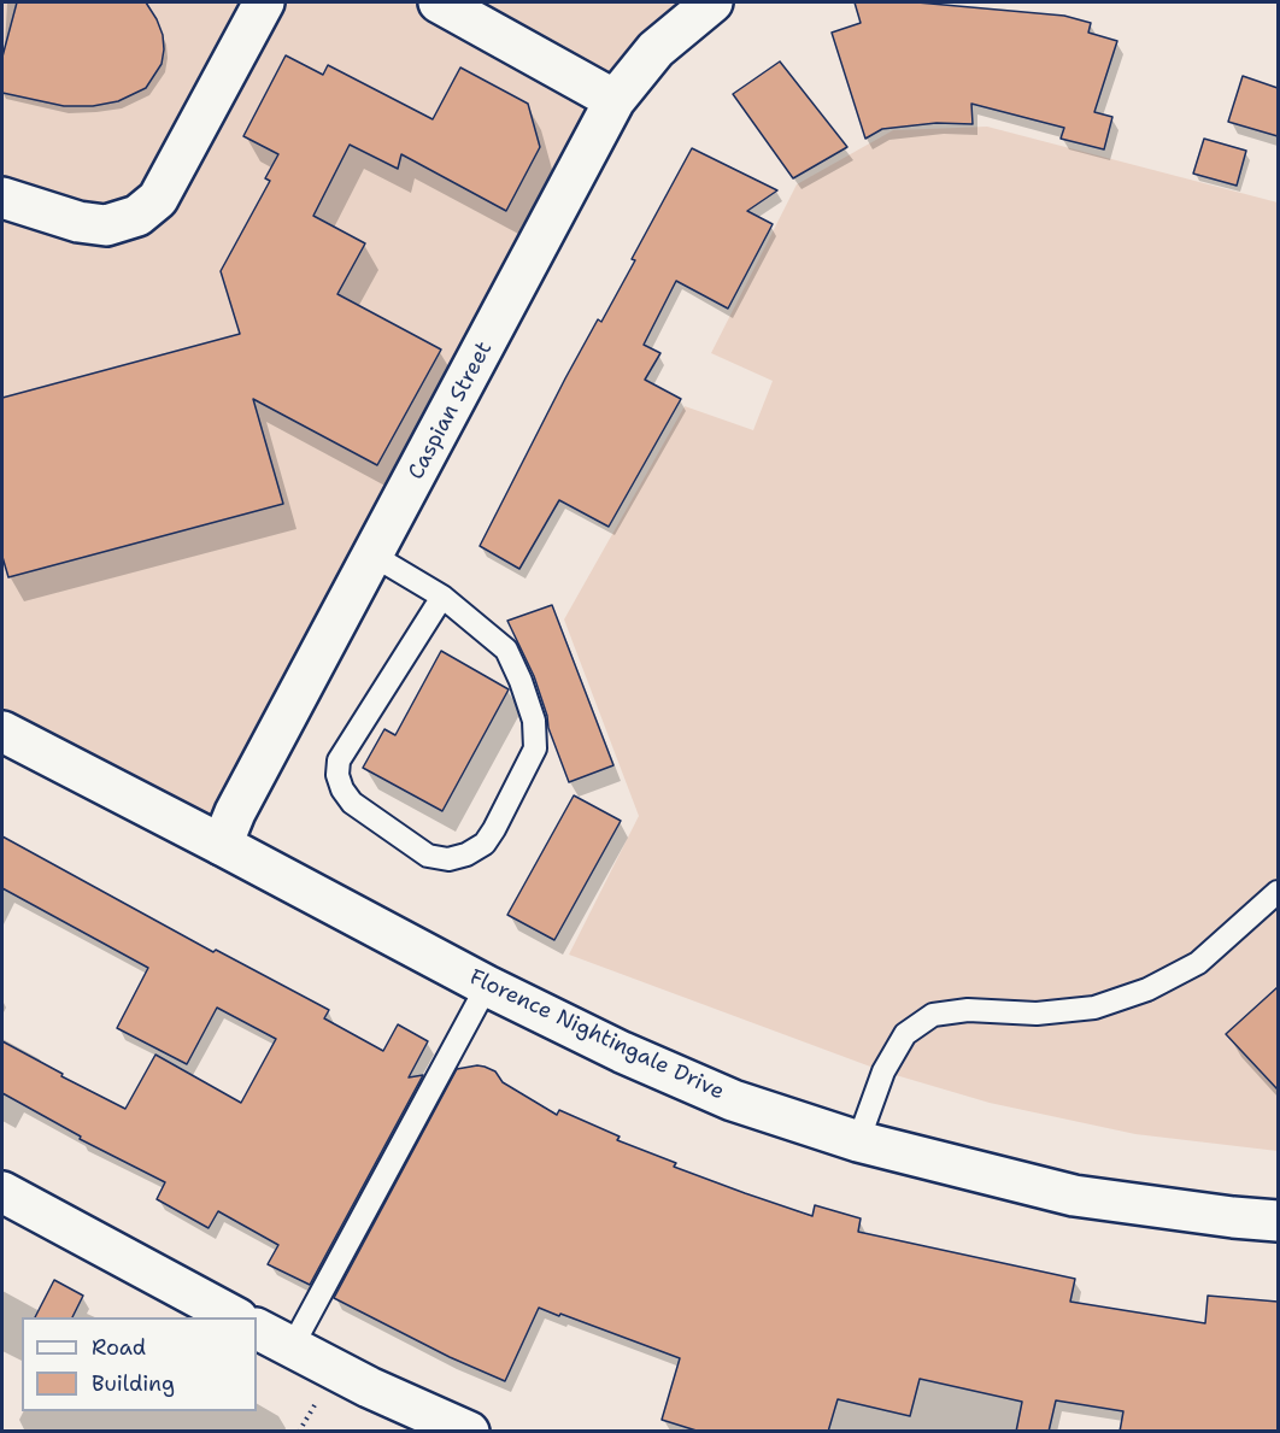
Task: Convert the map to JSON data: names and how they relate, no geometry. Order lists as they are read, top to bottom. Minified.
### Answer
{"streets":{"street":["Caspian Street","Florence Nightingale Drive"]},"crossings":[["Caspian Street","Florence Nightingale Drive"]],"legend":["Road","Building"]}
